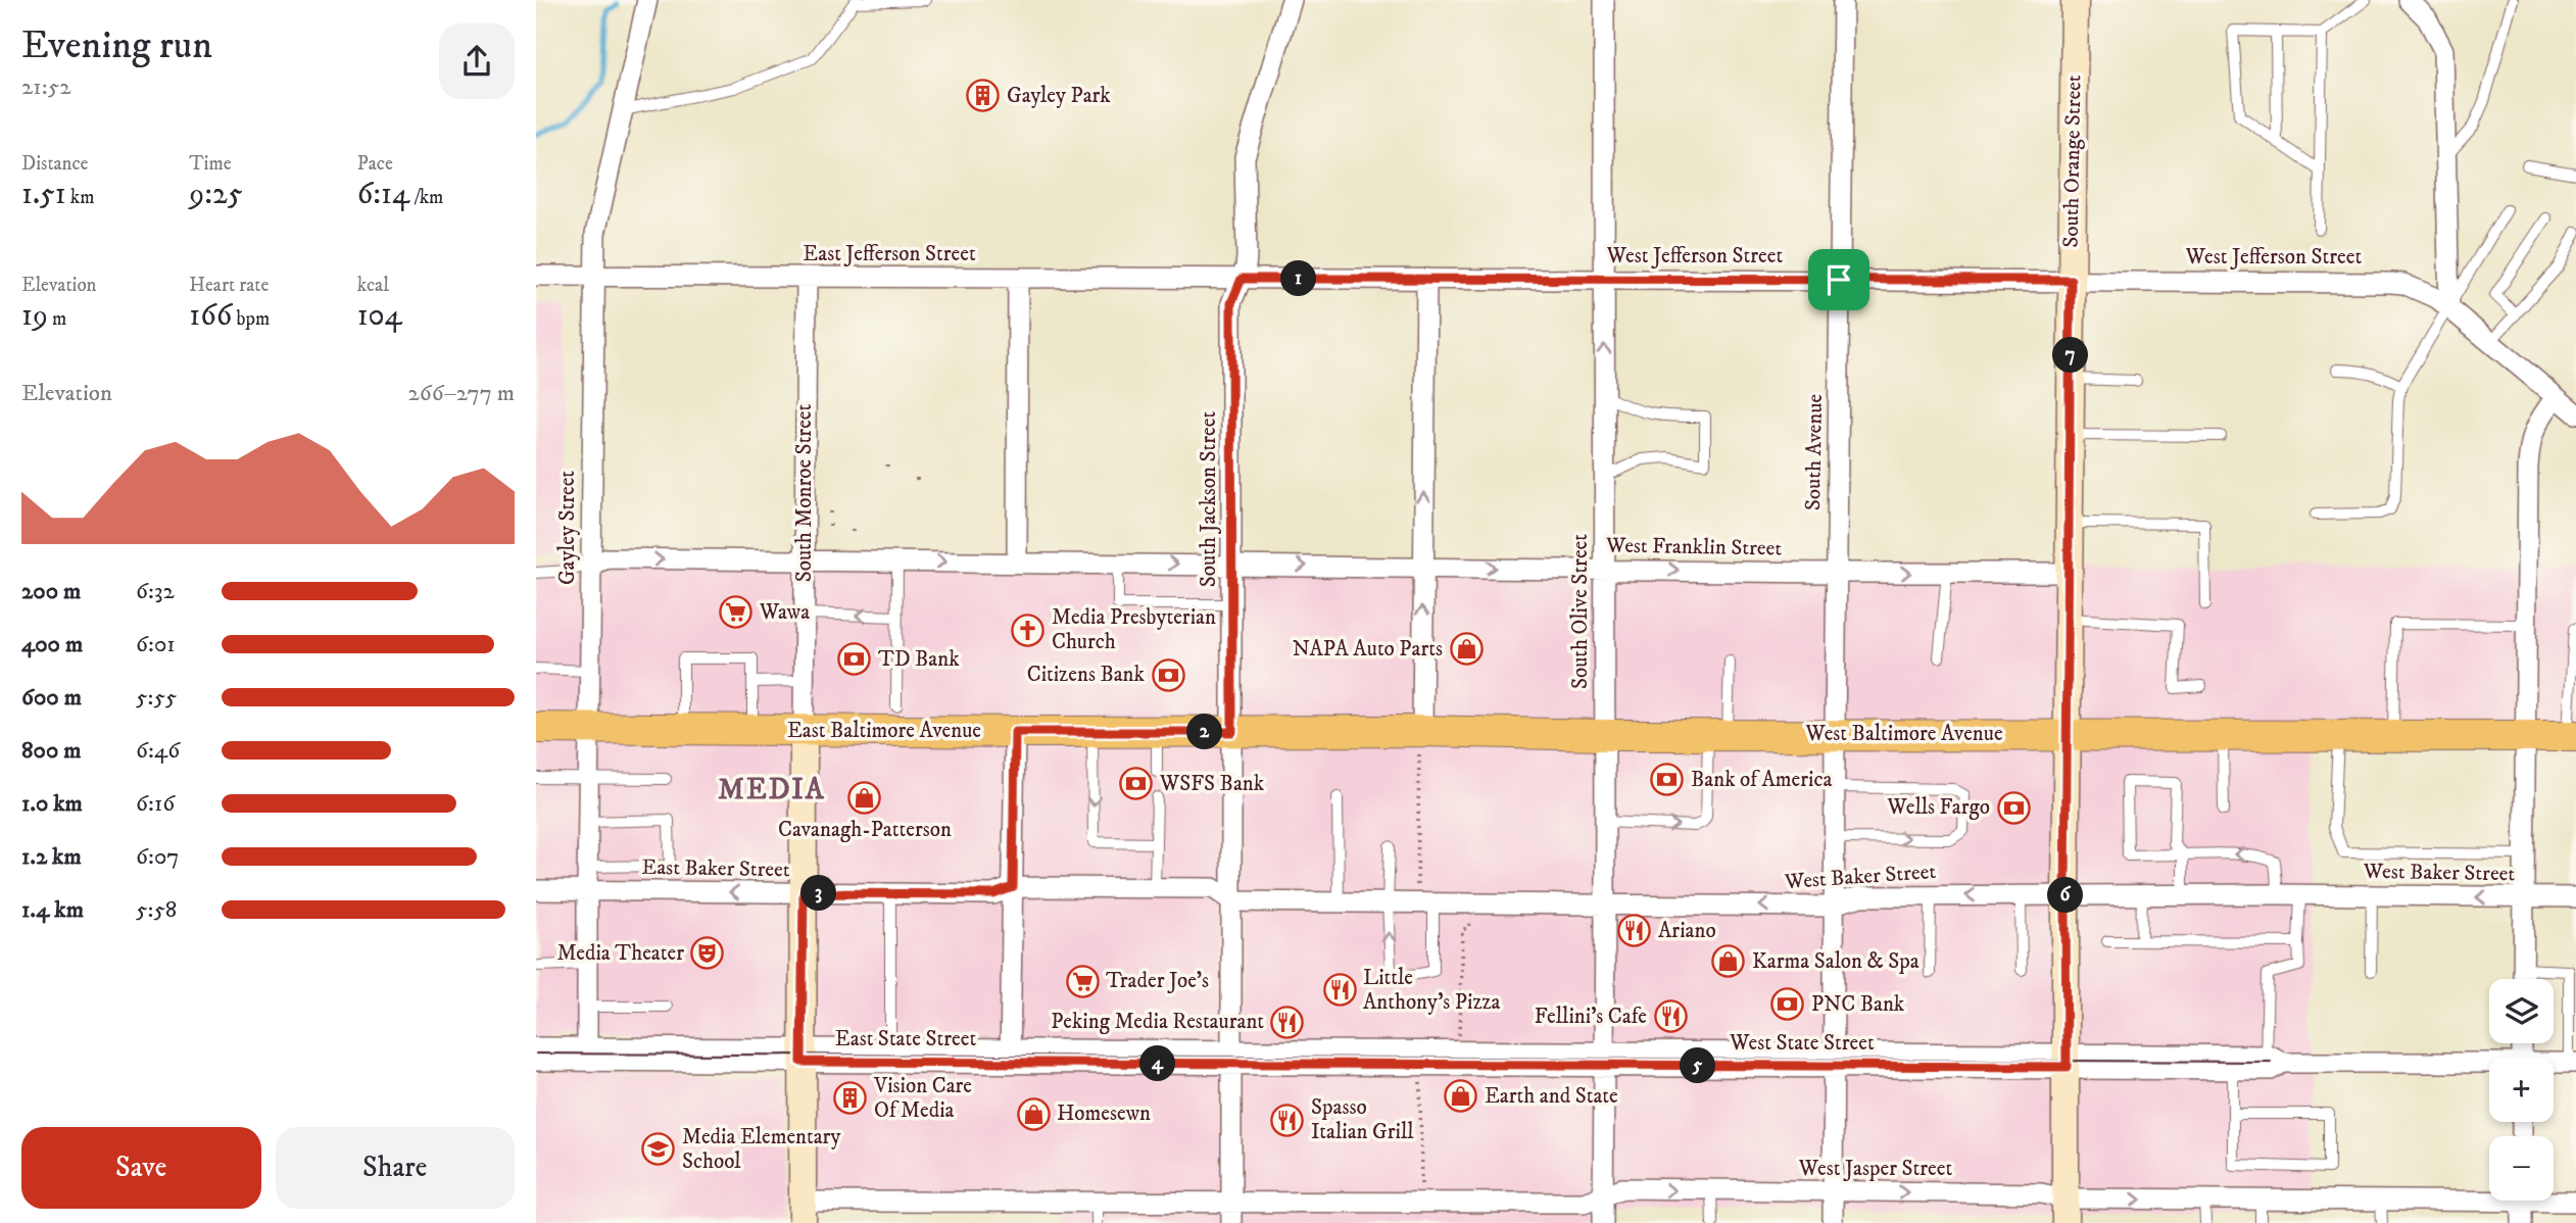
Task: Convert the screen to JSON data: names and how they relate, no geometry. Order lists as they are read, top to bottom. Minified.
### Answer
{"streets":{"main road":["South Orange Street","South Monroe Street","East Baltimore Avenue","West Baltimore Avenue"],"street":["East Jefferson Street","West Jefferson Street","South Avenue","South Jackson Street","Gayley Street","West Franklin Street","South Olive Street","East Baker Street","West Baker Street","East State Street","West State Street","West Jasper Street"]},"crossings":[["South Orange Street","West Jefferson Street"],["South Orange Street","West Franklin Street"],["South Orange Street","West Baltimore Avenue"],["South Orange Street","West Baker Street"],["South Orange Street","West State Street"],["South Orange Street","West Jasper Street"],["East Jefferson Street","West Jefferson Street"],["East Jefferson Street","South Monroe Street"],["East Jefferson Street","South Jackson Street"],["East Jefferson Street","Gayley Street"],["West Jefferson Street","South Avenue"],["West Jefferson Street","South Jackson Street"],["West Jefferson Street","South Olive Street"],["South Avenue","West Franklin Street"],["South Avenue","West Baltimore Avenue"],["South Avenue","West Baker Street"],["South Avenue","West State Street"],["South Avenue","West Jasper Street"],["South Monroe Street","West Franklin Street"],["South Monroe Street","East Baltimore Avenue"],["South Monroe Street","East Baker Street"],["South Monroe Street","East State Street"],["South Monroe Street","West Jasper Street"],["South Jackson Street","West Franklin Street"],["South Jackson Street","East Baltimore Avenue"],["South Jackson Street","West Baltimore Avenue"],["South Jackson Street","East Baker Street"],["South Jackson Street","West Baker Street"],["South Jackson Street","East State Street"],["South Jackson Street","West State Street"],["South Jackson Street","West Jasper Street"],["Gayley Street","West Franklin Street"],["Gayley Street","East Baltimore Avenue"],["Gayley Street","East Baker Street"],["Gayley Street","East State Street"],["West Franklin Street","South Olive Street"],["South Olive Street","West Baltimore Avenue"],["South Olive Street","West Baker Street"],["South Olive Street","West State Street"],["South Olive Street","West Jasper Street"],["East Baltimore Avenue","West Baltimore Avenue"],["East Baker Street","West Baker Street"],["East State Street","West State Street"]],"one_way":["West Franklin Street"],"districts":["MEDIA"],"places":{"building":["Gayley Park","Vision Care Of Media"],"supermarket":["Wawa","Trader Joe's"],"church":["Media Presbyterian Church"],"shop":["NAPA Auto Parts","Cavanagh-Patterson","Karma Salon & Spa","Earth and State","Homesewn"],"bank":["TD Bank","Citizens Bank","Bank of America","WSFS Bank","Wells Fargo","PNC Bank"],"restaurant":["Ariano","Little Anthony's Pizza","Fellini's Cafe","Peking Media Restaurant","Spasso Italian Grill"],"theatre":["Media Theater"],"school or university":["Media Elementary School"]},"page":{"heading":["Evening run","21:52"],"stats":[["Distance","1.51 km"],["Time","9:25"],["Pace","6:14 /km"],["Elevation","19 m"],["Heart rate","166 bpm"],["kcal","104"]],"pins":["1","7","2","3","6","4","5"],"chart":["Elevation","266–277 m"],"list":[{"name":"200 m","note":"6:32"},{"name":"400 m","note":"6:01"},{"name":"600 m","note":"5:55"},{"name":"800 m","note":"6:46"},{"name":"1.0 km","note":"6:16"},{"name":"1.2 km","note":"6:07"},{"name":"1.4 km","note":"5:58"}],"map_buttons":["+","−"],"buttons":["Save","Share"]}}
